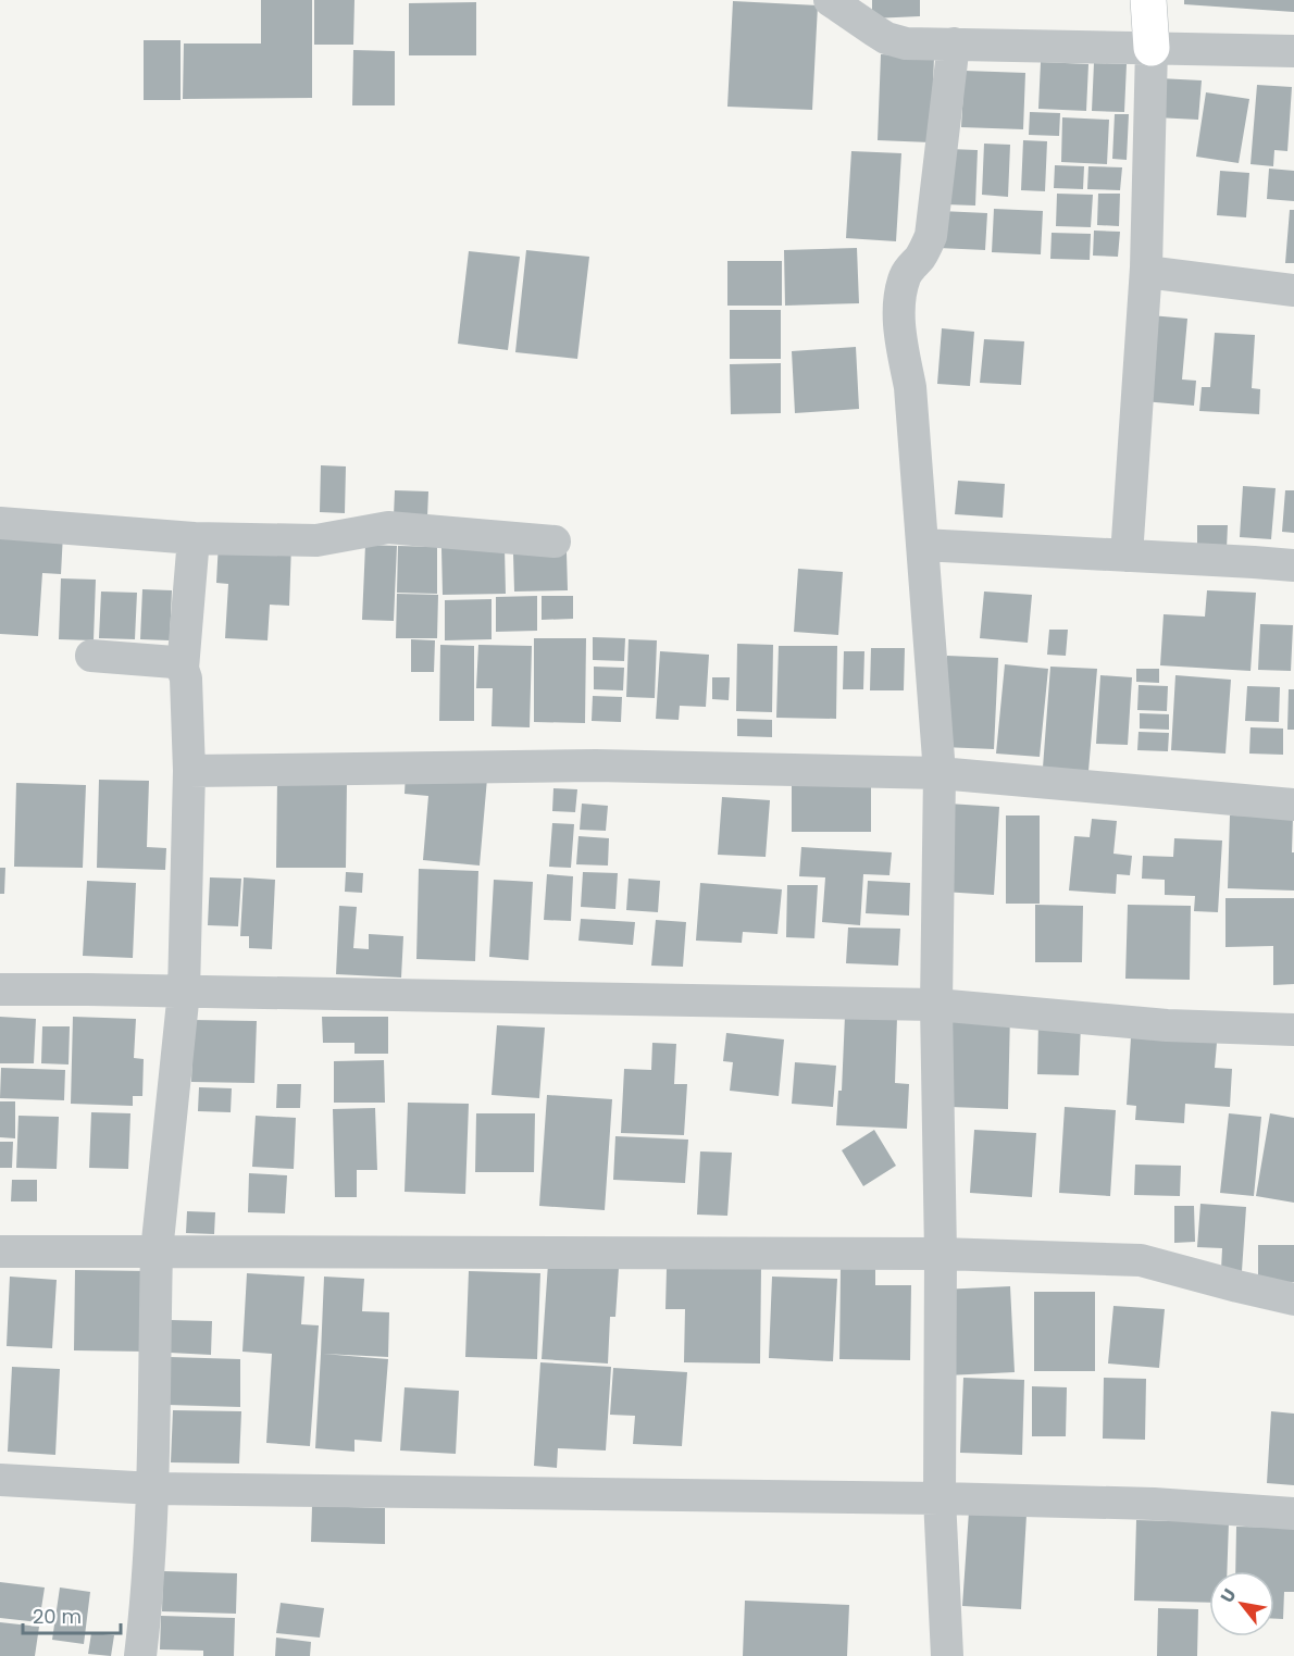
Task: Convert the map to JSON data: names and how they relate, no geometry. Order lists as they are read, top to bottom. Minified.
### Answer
{"scale_bar":"20 m","north":"top left"}
